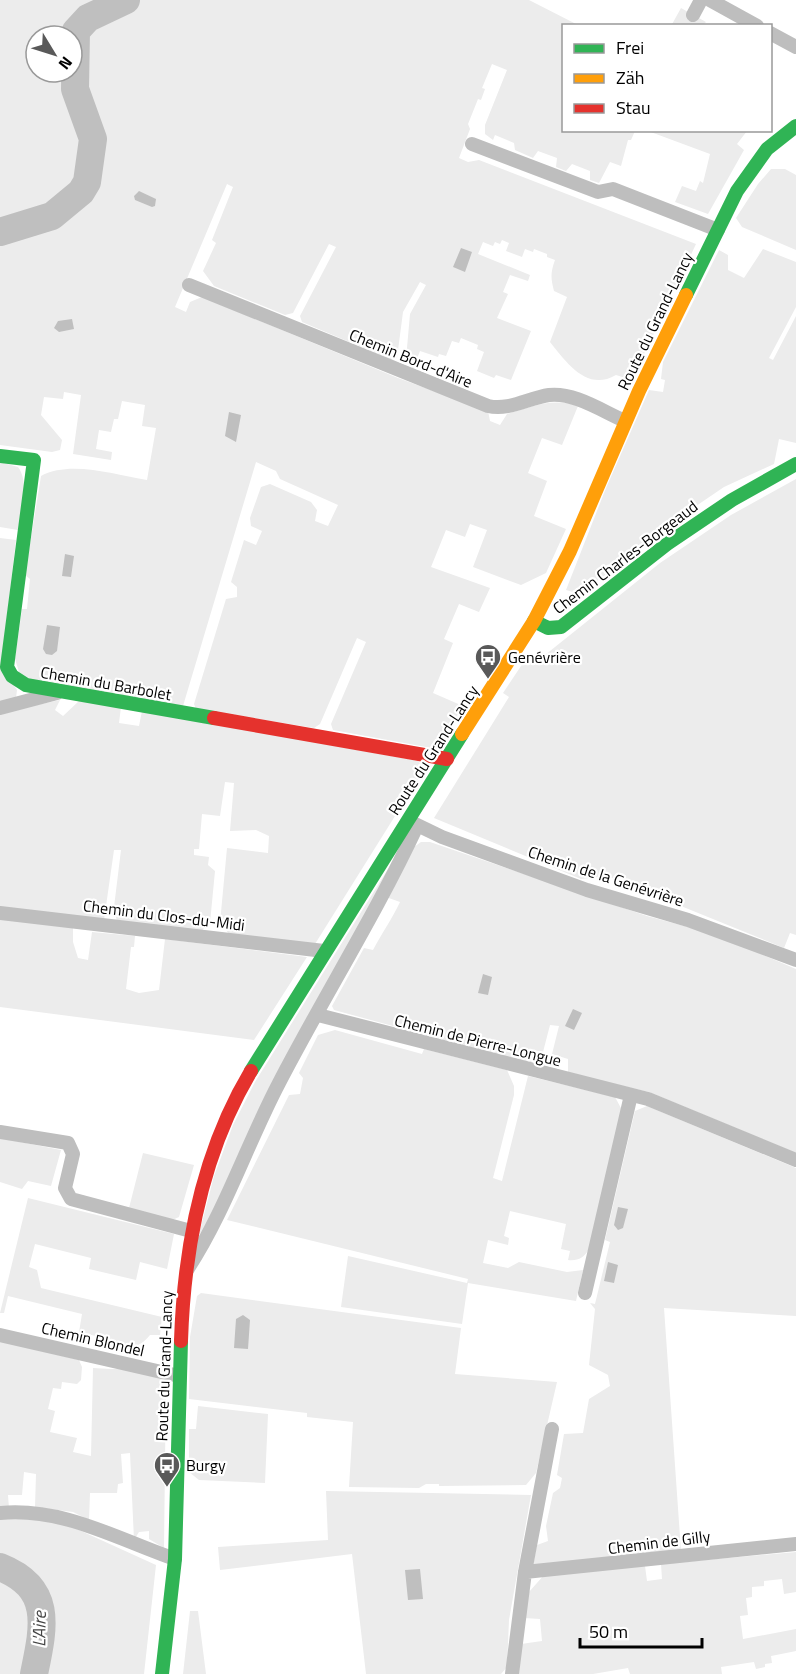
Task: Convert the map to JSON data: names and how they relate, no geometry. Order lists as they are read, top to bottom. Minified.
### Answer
{"streets":{"street":["Route du Grand-Lancy","Chemin Bord-d'Aire","Chemin Charles-Borgeaud","Chemin du Barbolet","Chemin de la Genévrière","Chemin du Clos-du-Midi","Chemin de Pierre-Longue","Chemin Blondel","Chemin de Gilly"]},"crossings":[["Route du Grand-Lancy","Chemin Bord-d'Aire"],["Route du Grand-Lancy","Chemin Charles-Borgeaud"],["Route du Grand-Lancy","Chemin du Barbolet"],["Route du Grand-Lancy","Chemin de la Genévrière"],["Route du Grand-Lancy","Chemin du Clos-du-Midi"],["Route du Grand-Lancy","Chemin de Pierre-Longue"],["Route du Grand-Lancy","Chemin Blondel"]],"water":["L'Aire"],"places":{"bus stop":["Genévrière","Burgy"]},"legend":["Frei","Zäh","Stau"],"scale_bar":"50 m","north":"bottom right"}
